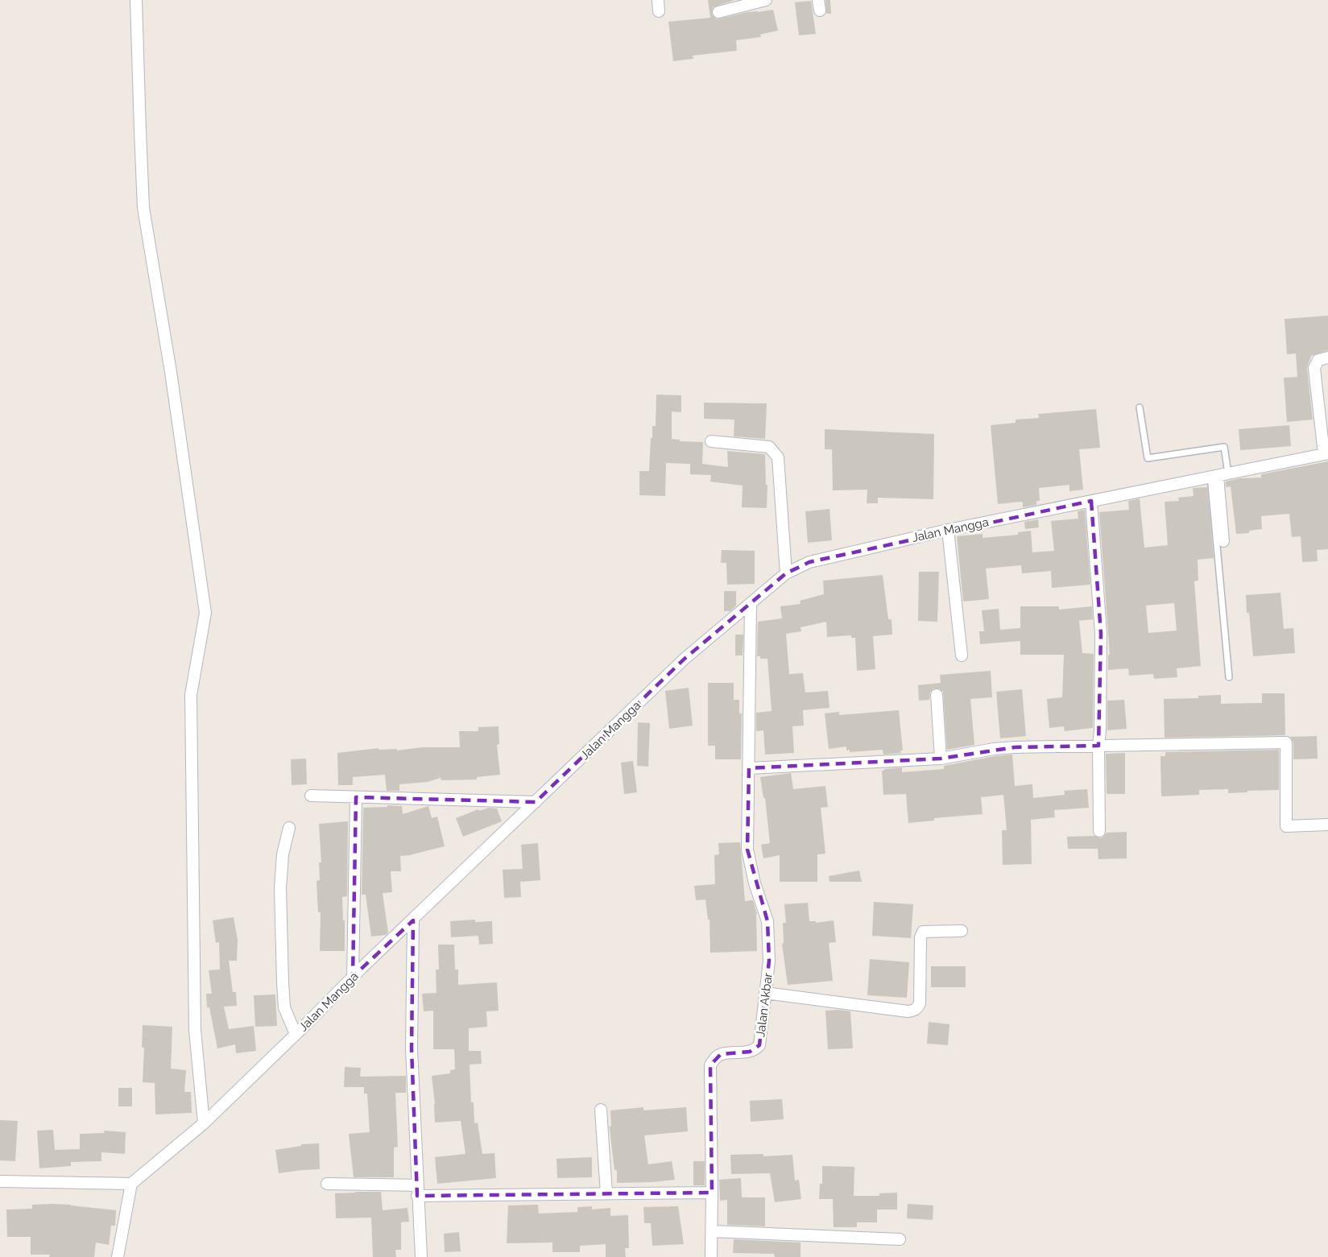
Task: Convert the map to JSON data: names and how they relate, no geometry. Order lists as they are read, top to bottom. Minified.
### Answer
{"streets":{"street":["Jalan Mangga","Jalan Akbar"]},"crossings":[["Jalan Mangga","Jalan Akbar"]]}
